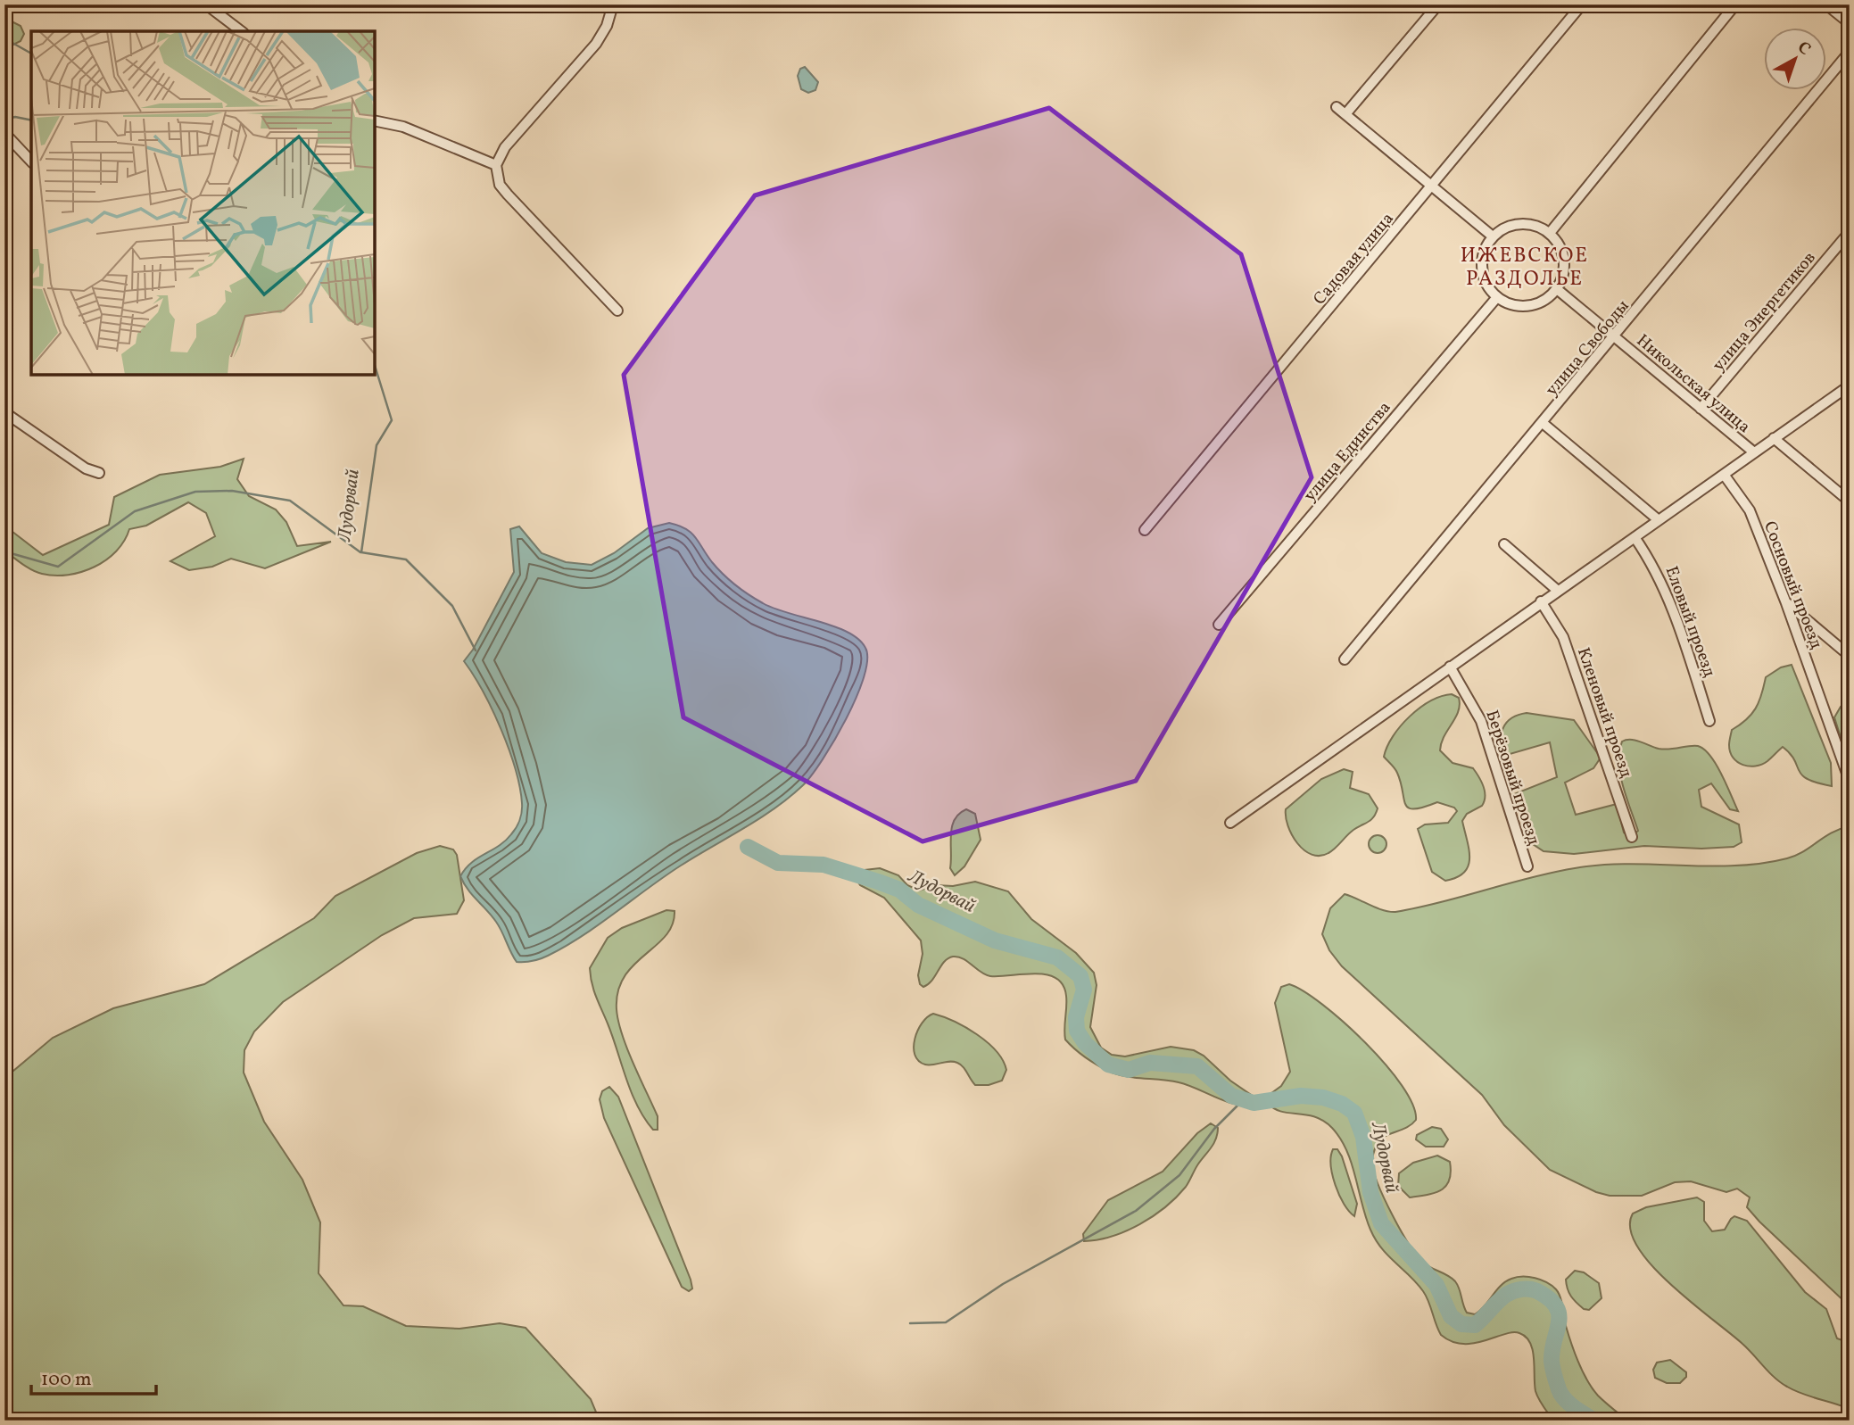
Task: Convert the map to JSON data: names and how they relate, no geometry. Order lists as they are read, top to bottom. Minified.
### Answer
{"streets":{"street":["Садовая улица","улица Энергетиков","улица Свободы","Никольская улица","улица Единства","Сосновый проезд","Еловый проезд","Кленовый проезд","Берёзовый проезд"]},"crossings":[["улица Энергетиков","Никольская улица"],["улица Свободы","Никольская улица"],["Никольская улица","улица Единства"]],"districts":["ИЖЕВСКОЕ РАЗДОЛЬЕ"],"water":["Лудорвай"],"scale_bar":"100 m","north":"top right"}
